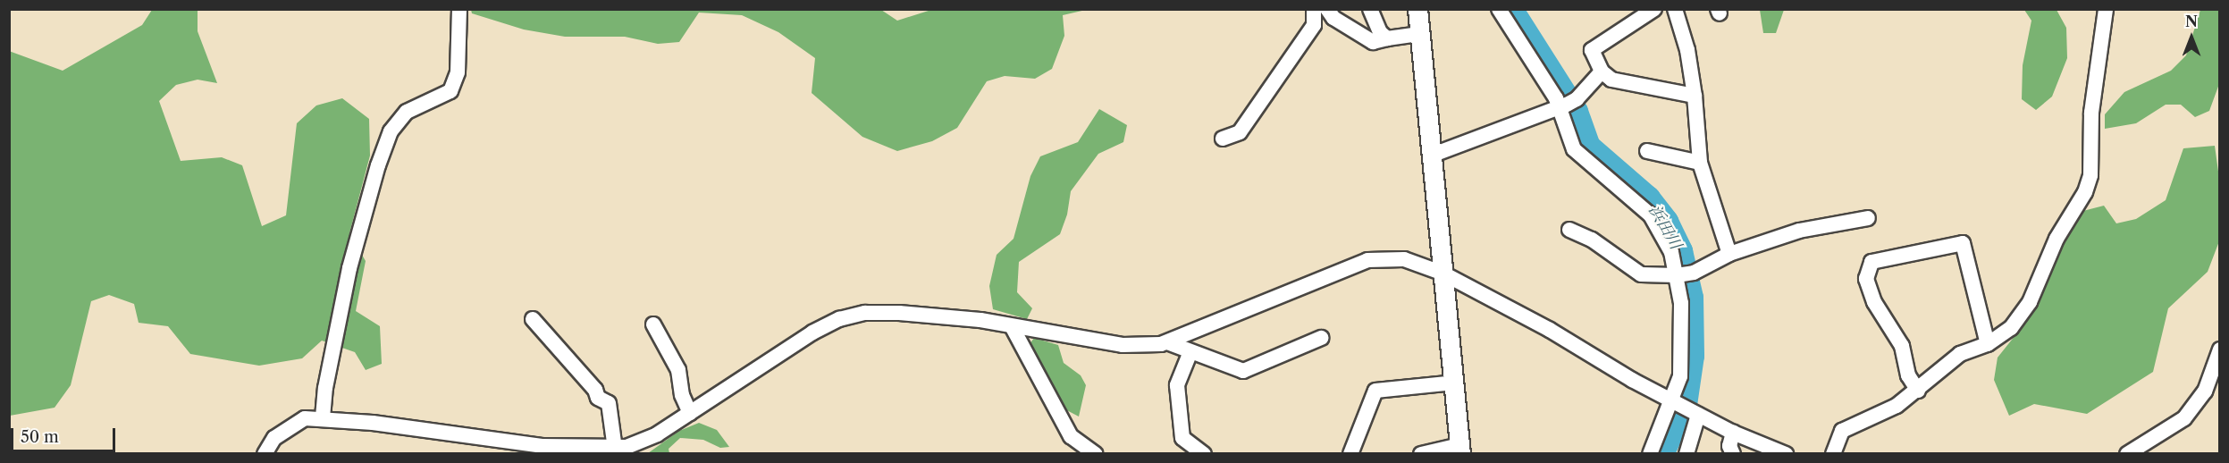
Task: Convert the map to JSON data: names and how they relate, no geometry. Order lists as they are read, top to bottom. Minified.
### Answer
{"water":["浜田川"],"scale_bar":"50 m","north":"top"}
